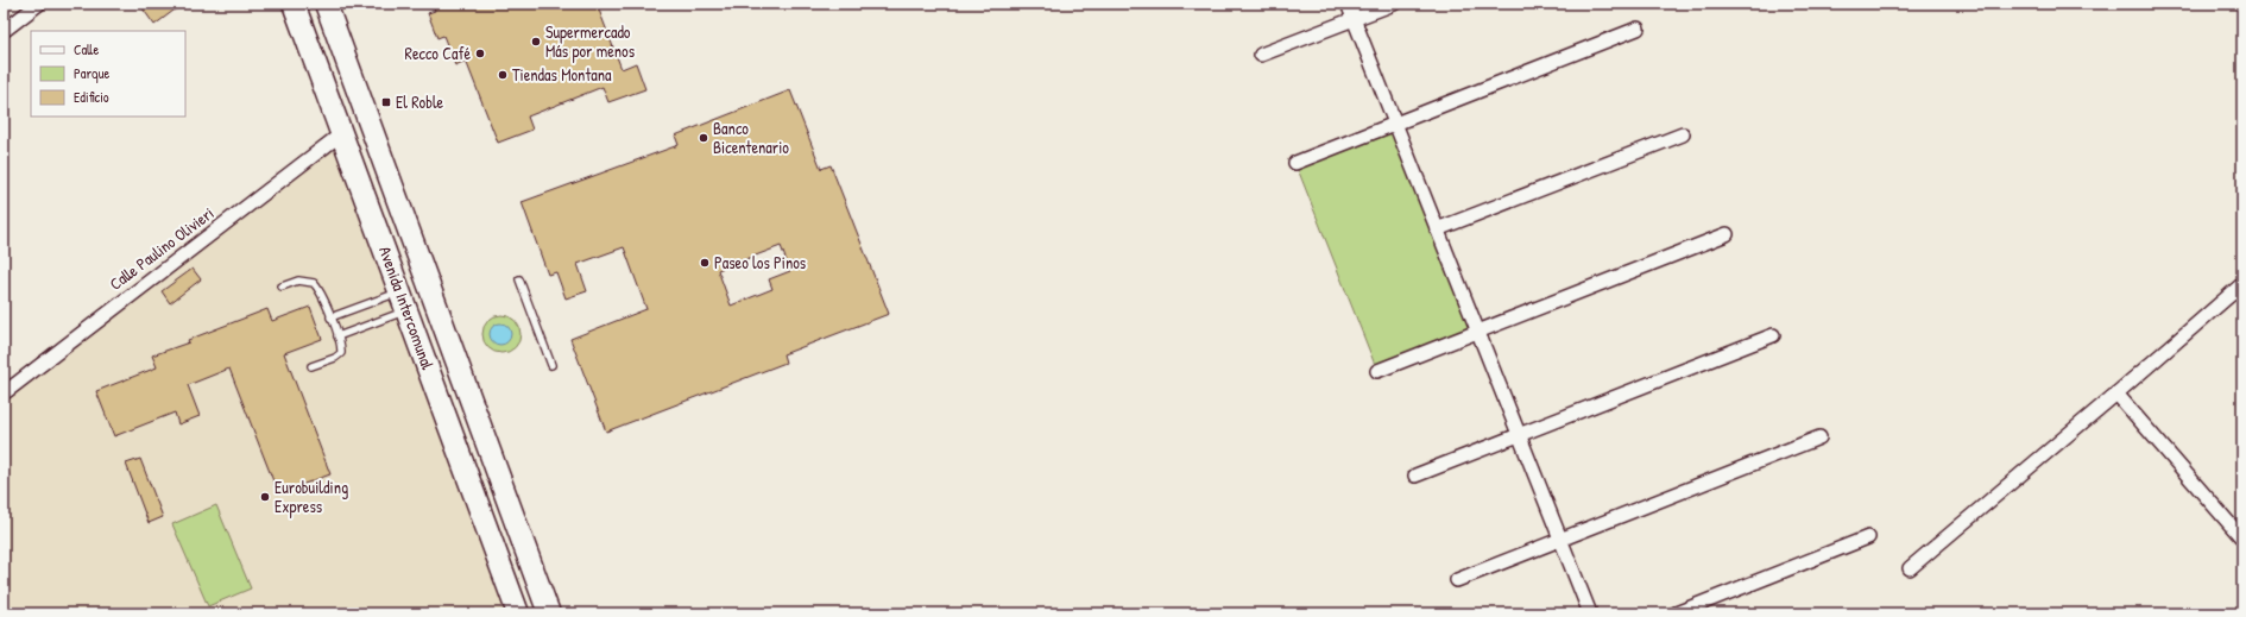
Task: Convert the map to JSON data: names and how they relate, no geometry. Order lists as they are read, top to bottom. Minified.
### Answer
{"streets":{"main road":["Avenida Intercomunal"],"street":["Calle Paulino Olivieri"]},"crossings":[["Calle Paulino Olivieri","Avenida Intercomunal"]],"places":{"other":["Supermercado Más por menos","Recco Café","Tiendas Montana","Banco Bicentenario","Paseo los Pinos","Eurobuilding Express"],"transit":["El Roble"]},"legend":["Calle","Parque","Edificio"]}
